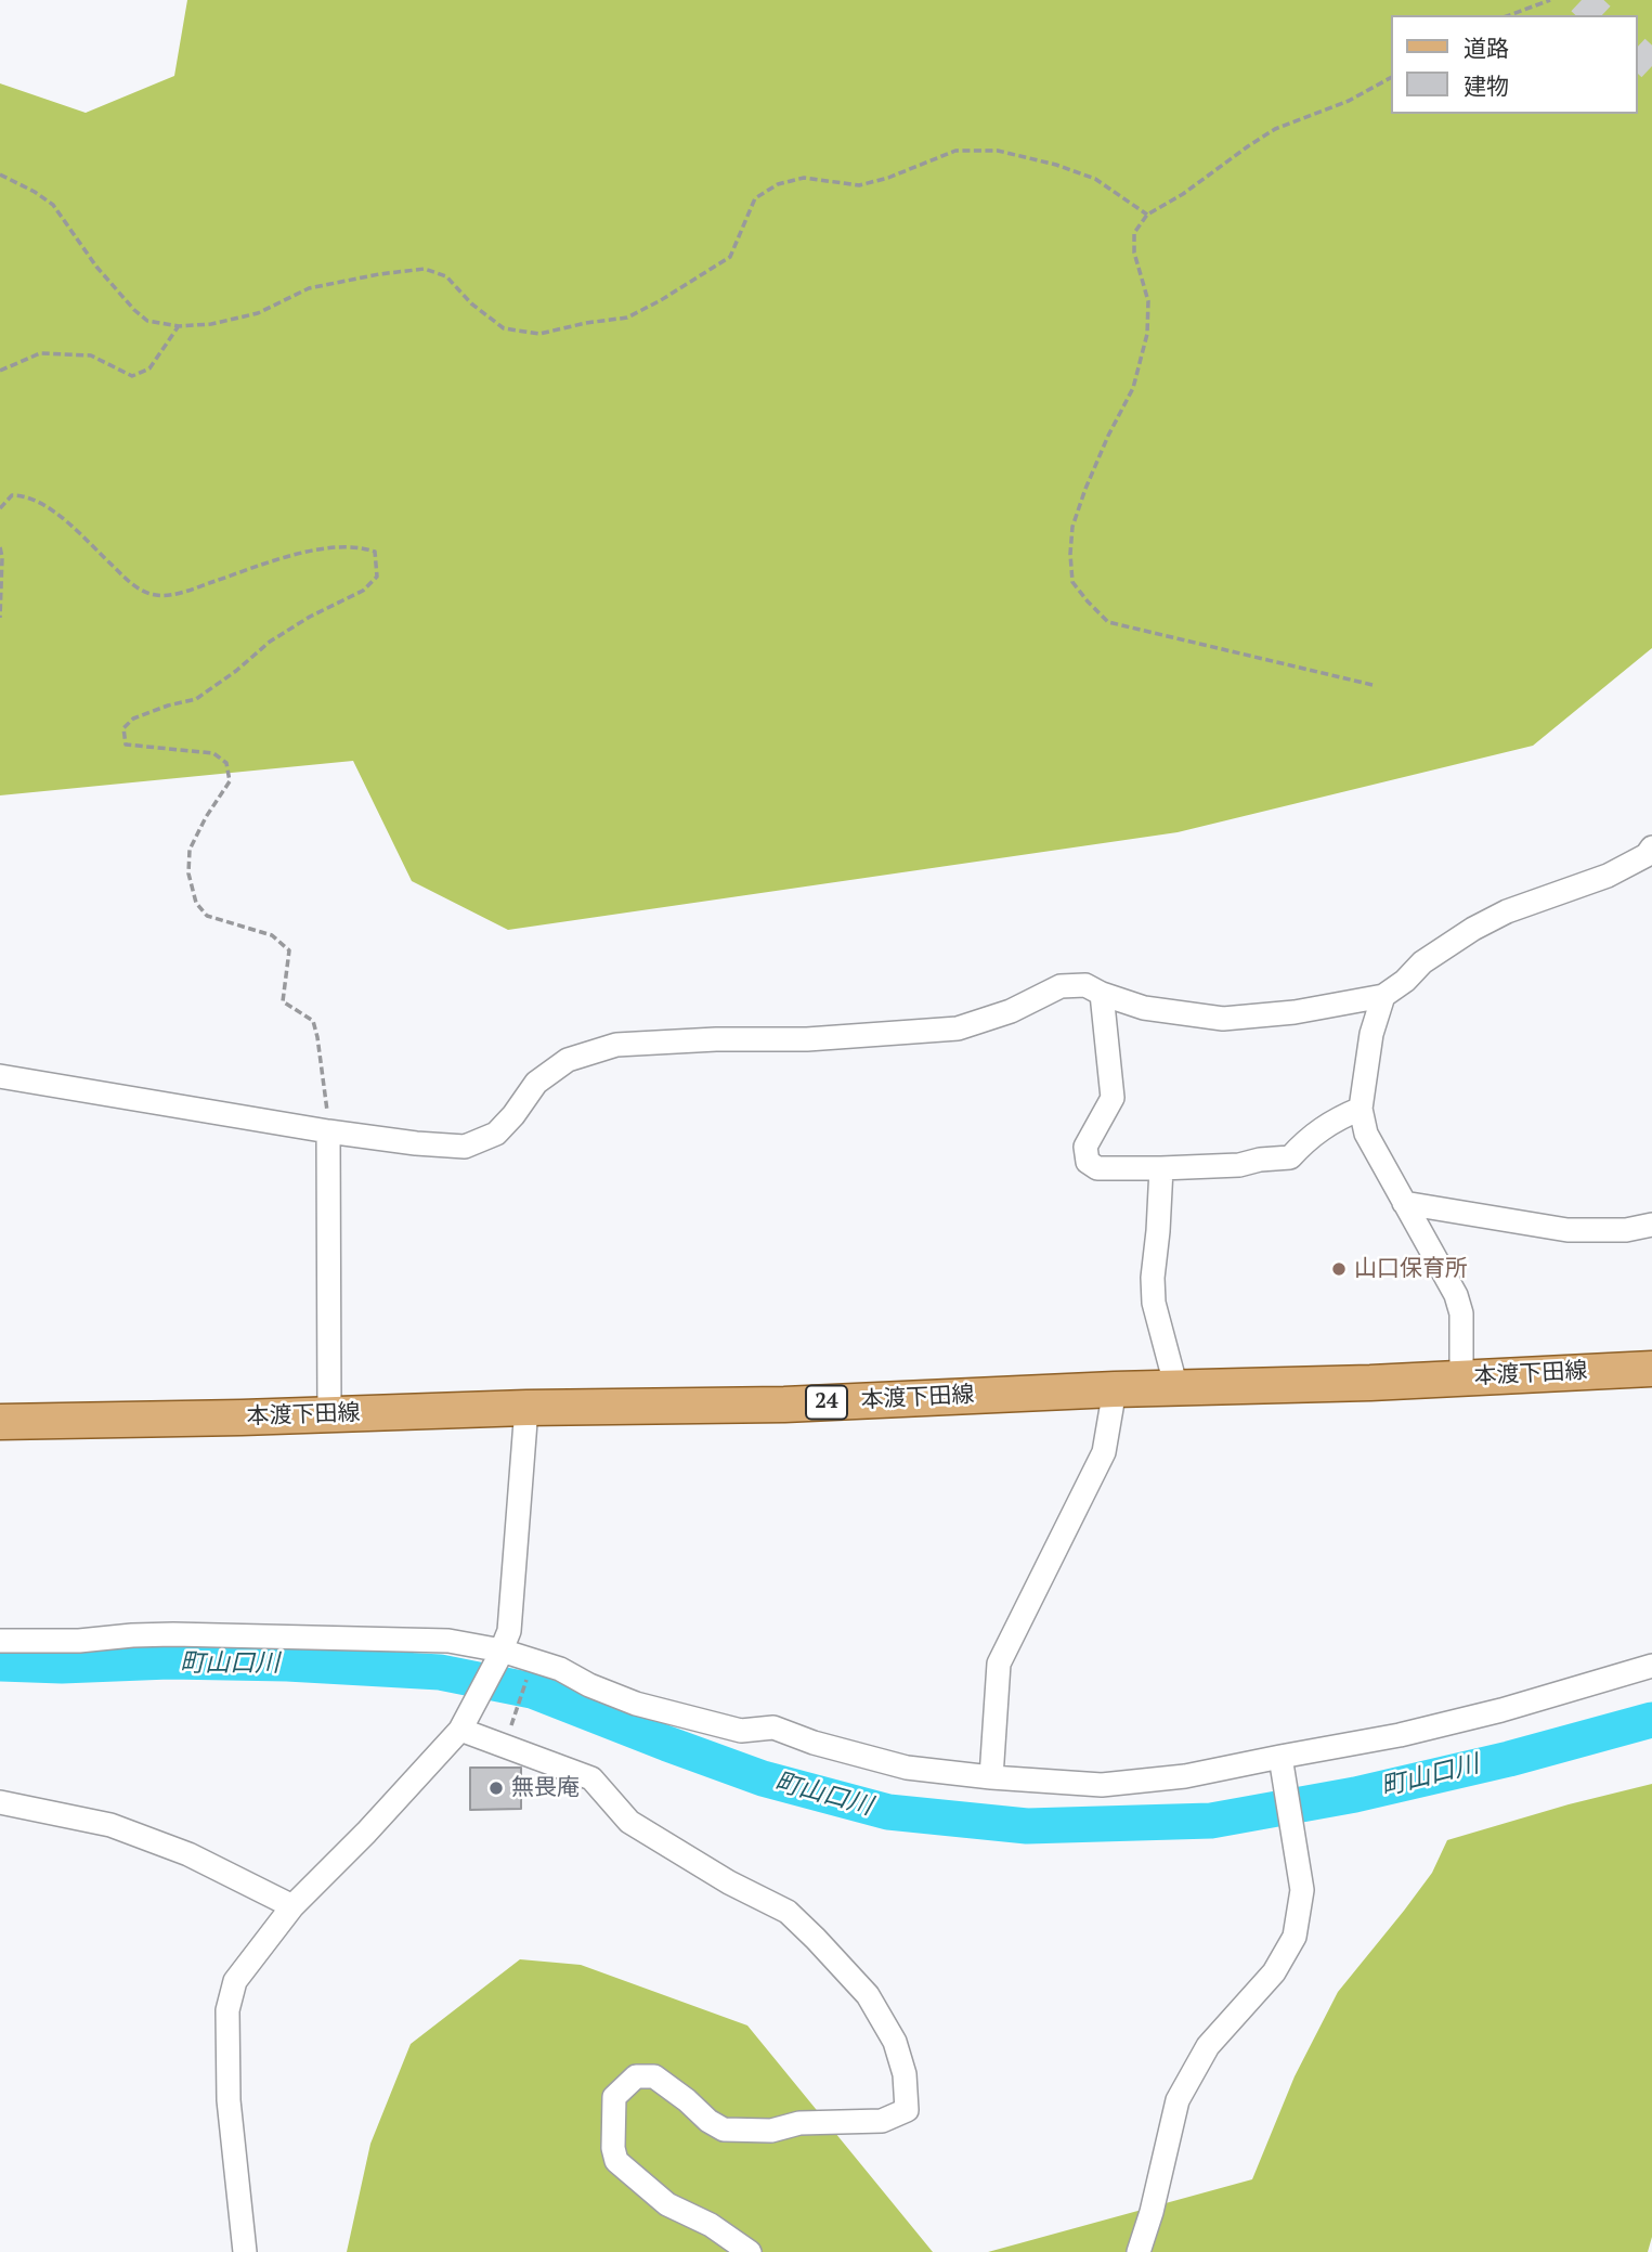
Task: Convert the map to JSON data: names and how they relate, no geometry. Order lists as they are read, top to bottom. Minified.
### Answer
{"streets":{"main road":["本渡下田線","24"]},"water":["町山口川"],"places":["山口保育所","無畏庵"],"legend":["道路","建物"]}
